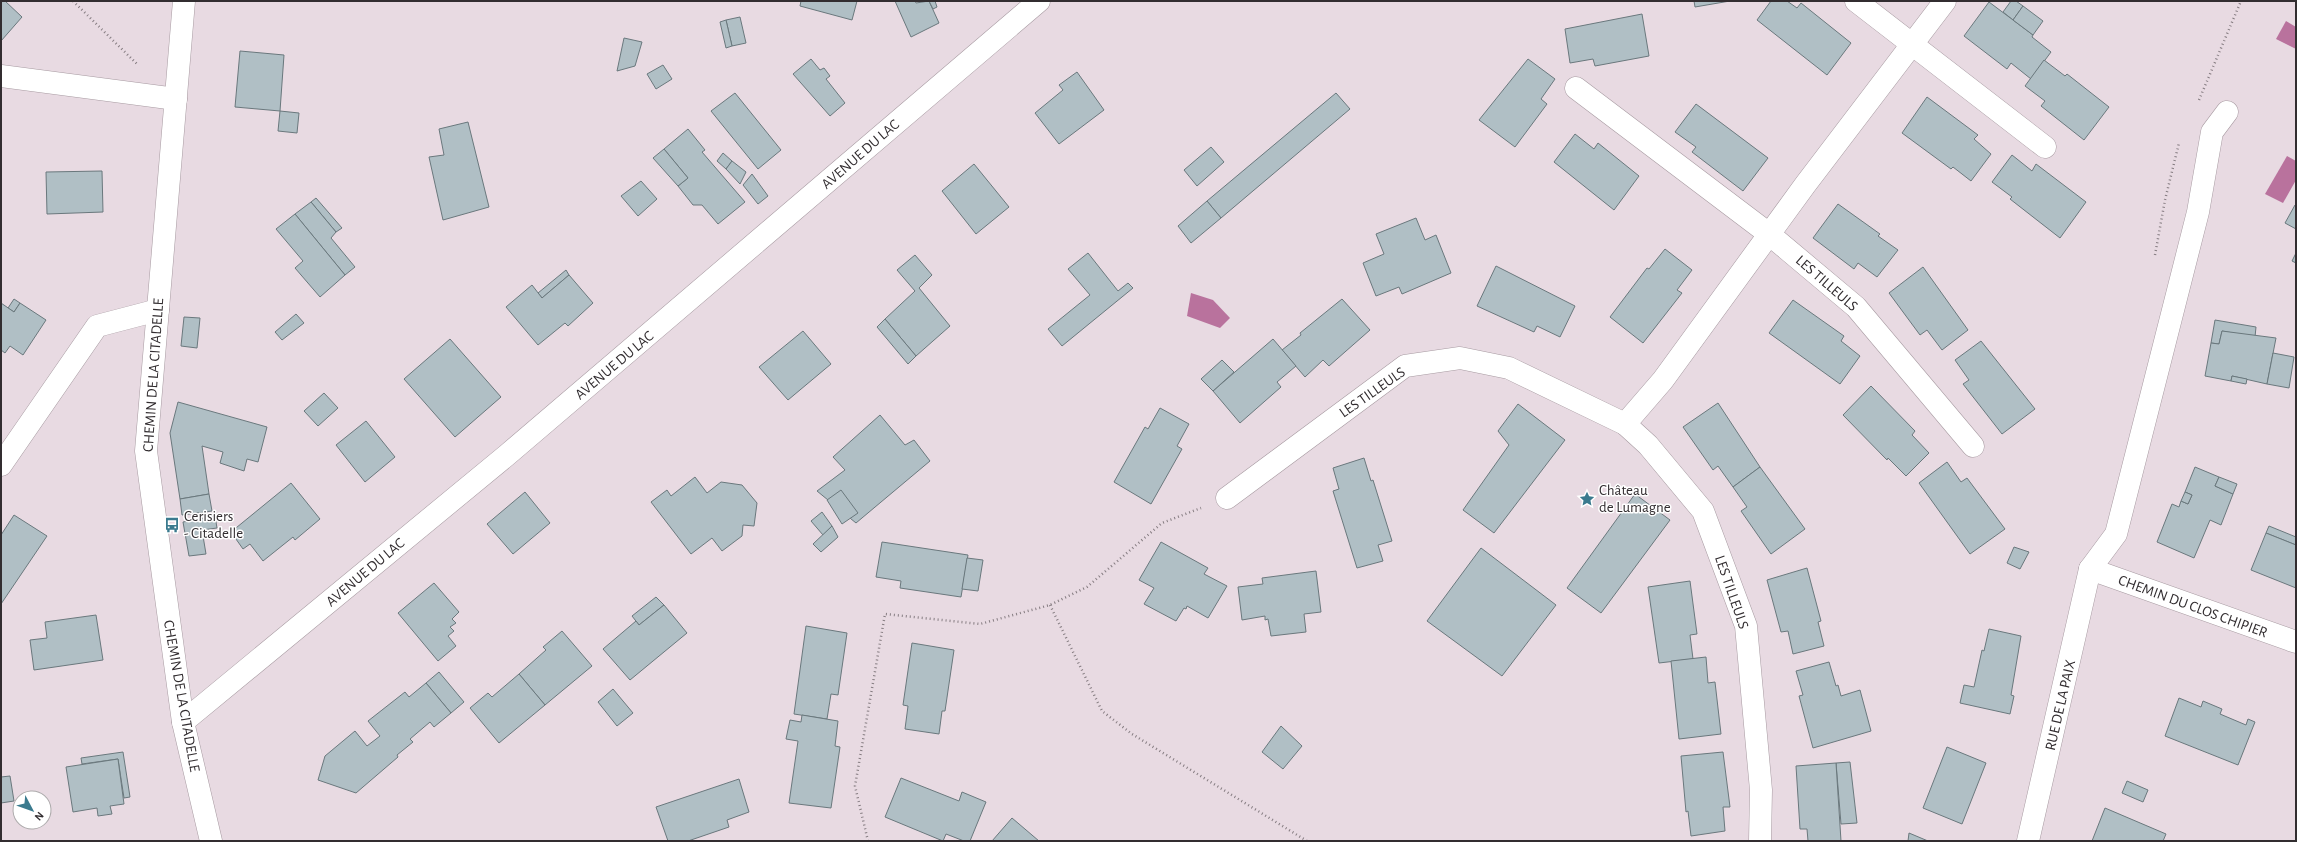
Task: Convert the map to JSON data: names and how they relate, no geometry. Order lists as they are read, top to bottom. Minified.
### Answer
{"streets":{"street":["AVENUE DU LAC","LES TILLEULS","CHEMIN DE LA CITADELLE","CHEMIN DU CLOS CHIPIER","RUE DE LA PAIX"]},"crossings":[["AVENUE DU LAC","CHEMIN DE LA CITADELLE"],["CHEMIN DU CLOS CHIPIER","RUE DE LA PAIX"]],"places":{"place":["Château de Lumagne"],"bus stop":["Cerisiers - Citadelle"]},"north":"bottom right"}
